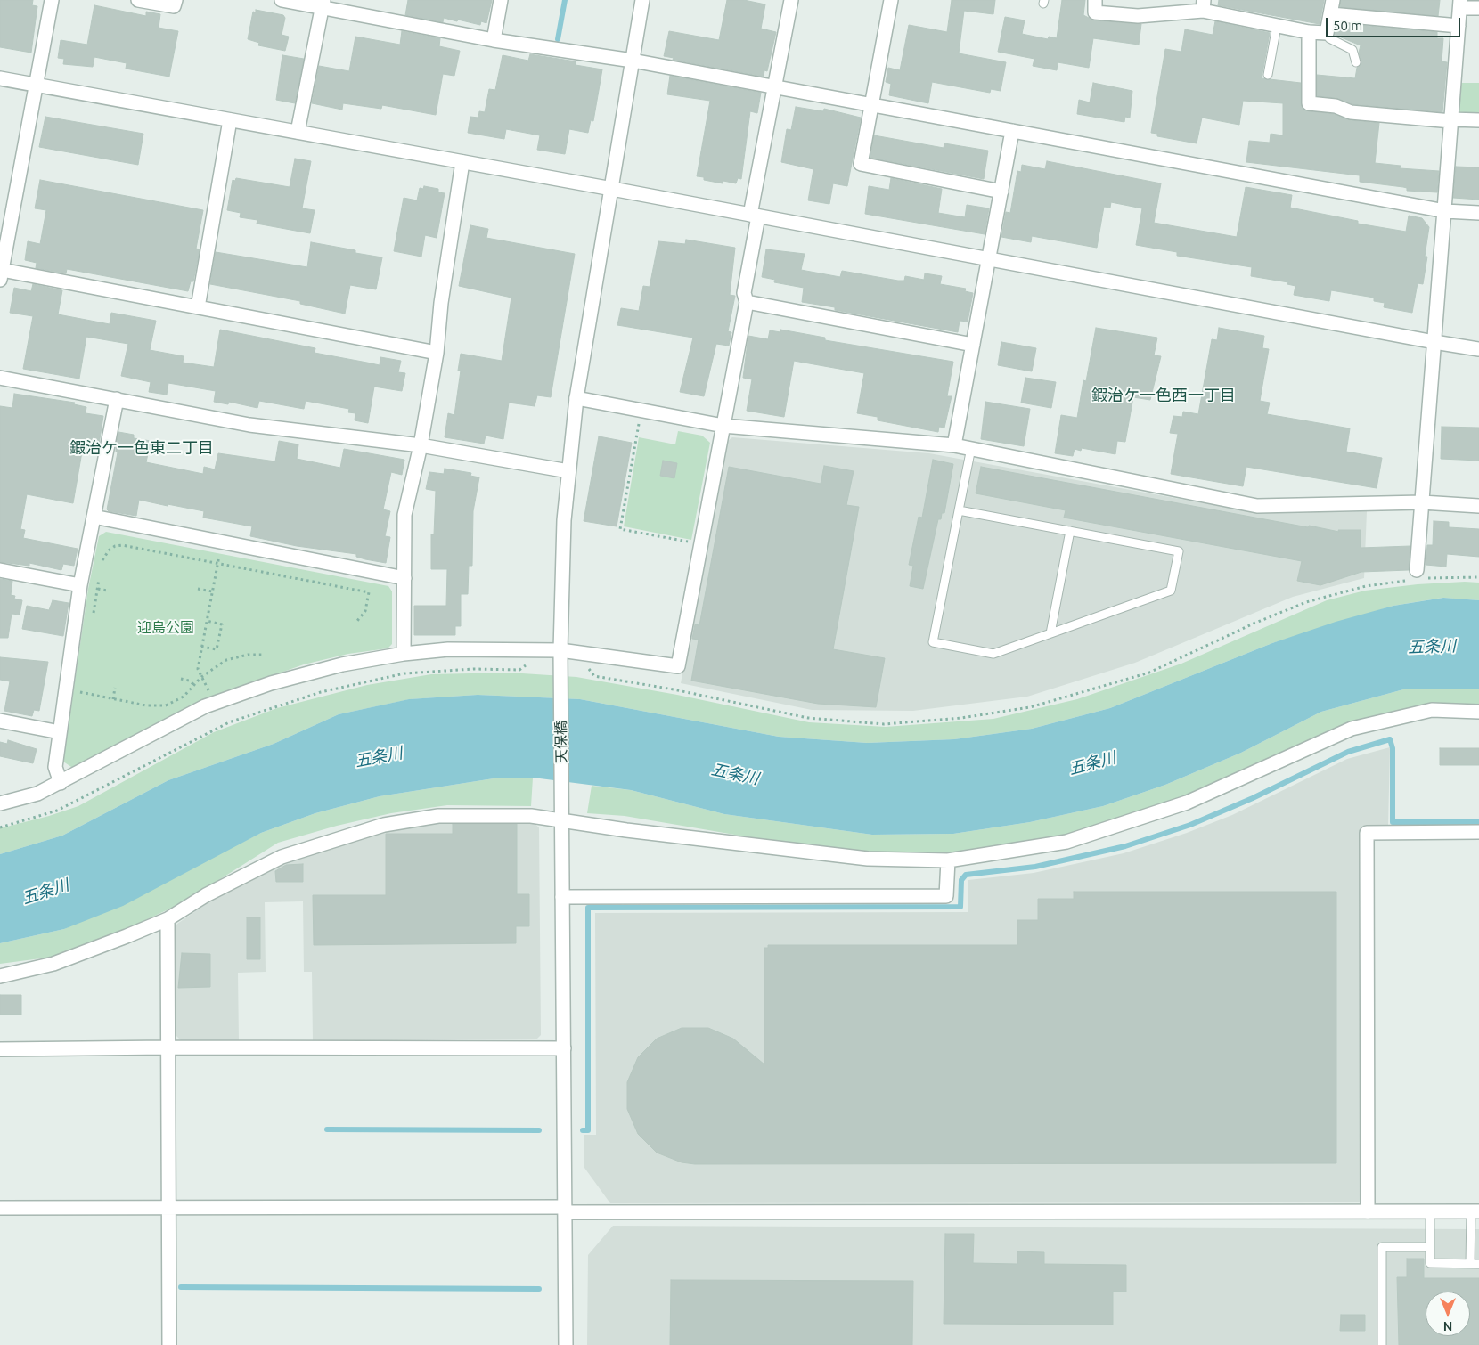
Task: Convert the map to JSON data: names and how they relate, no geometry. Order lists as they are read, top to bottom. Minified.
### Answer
{"streets":{"street":["天保橋"]},"districts":["鍜治ケ一色西一丁目","鍜治ケ一色東二丁目"],"water":["五条川"],"parks":["迎島公園"],"scale_bar":"50 m","north":"bottom"}
